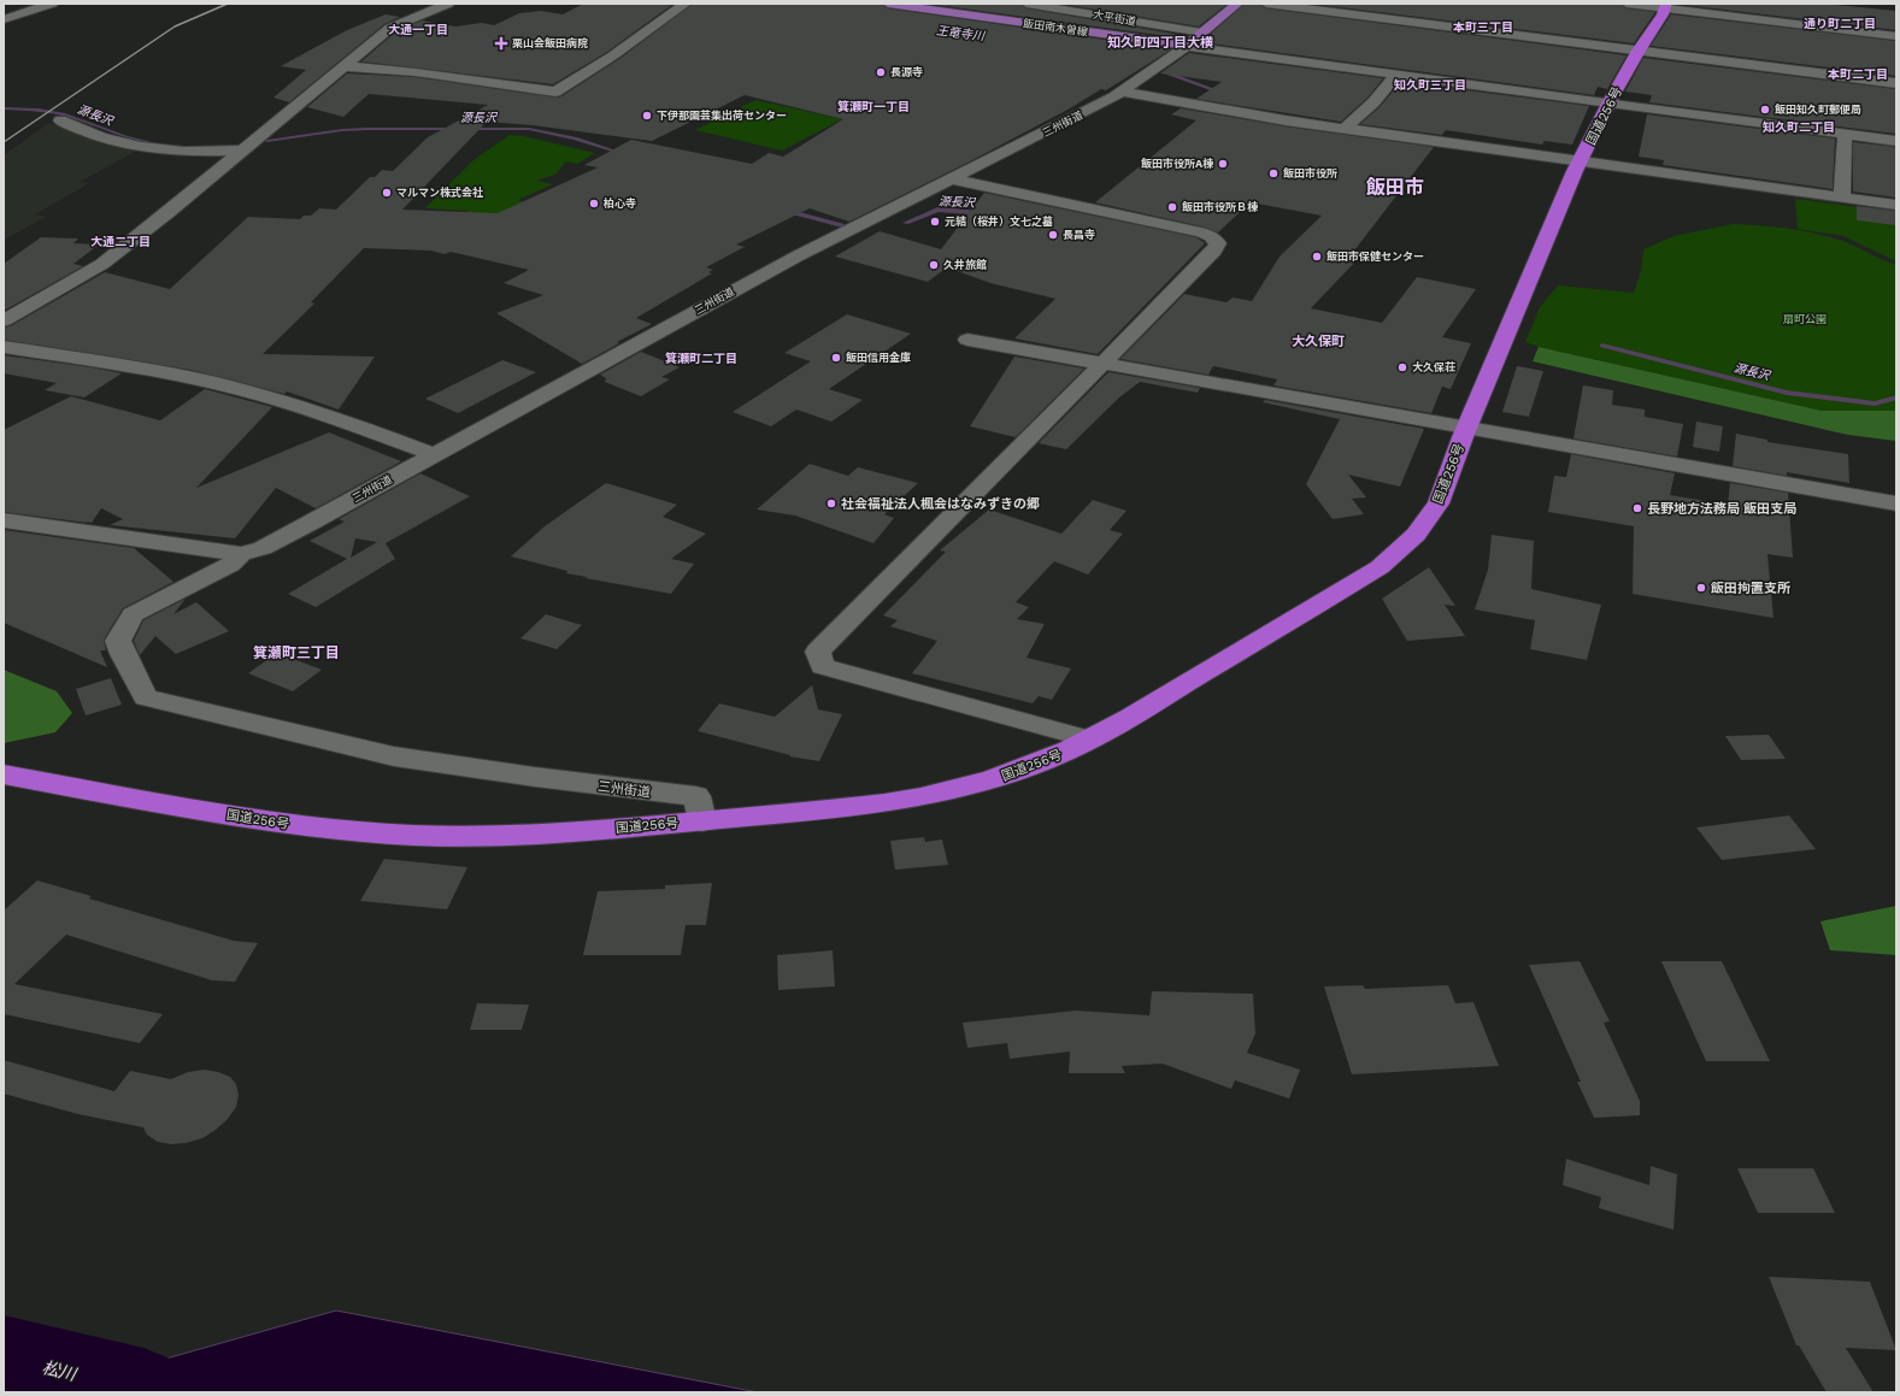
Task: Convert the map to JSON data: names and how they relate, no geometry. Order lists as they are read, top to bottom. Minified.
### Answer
{"streets":{"highway":["国道256号"],"main road":["飯田南木曽線"],"street":["大平街道","三州街道"]},"crossings":[["飯田南木曽線","三州街道"],["国道256号","三州街道"]],"districts":["通り町二丁目","本町三丁目","大通一丁目","知久町四丁目大横","本町二丁目","知久町三丁目","箕瀬町一丁目","知久町二丁目","飯田市","大通二丁目","大久保町","箕瀬町二丁目","箕瀬町三丁目"],"water":["王竜寺川","源長沢","松川"],"parks":["扇町公園"],"places":{"health":["栗山会飯田病院"],"other":["長源寺","飯田知久町郵便局","下伊那園芸集出荷センター","飯田市役所A棟","飯田市役所","マルマン株式会社","柏心寺","飯田市役所Ｂ棟","元結（桜井）文七之墓","長昌寺","飯田市保健センター","久井旅館","飯田信用金庫","大久保荘","社会福祉法人楓会はなみずきの郷","長野地方法務局 飯田支局","飯田拘置支所"]}}
